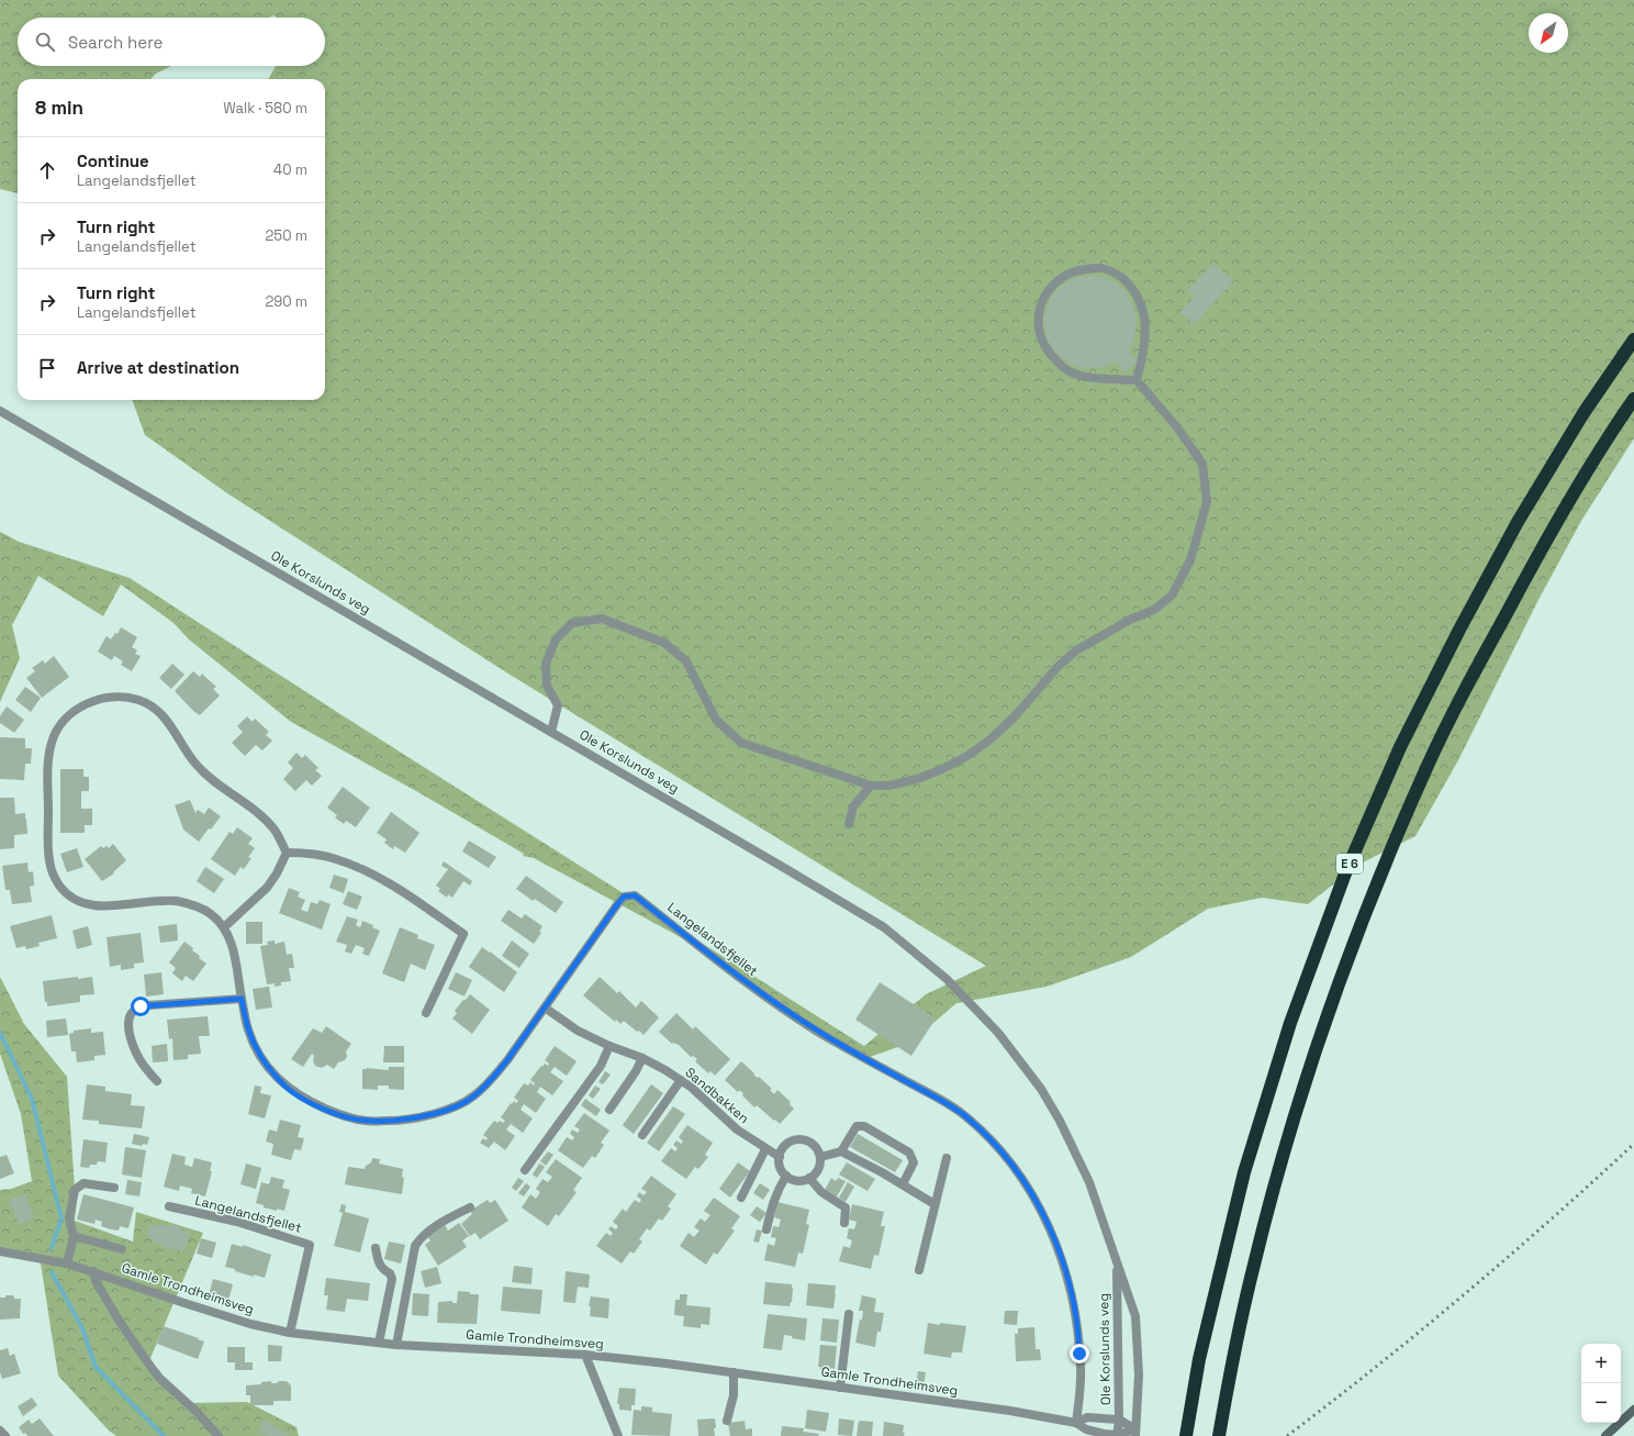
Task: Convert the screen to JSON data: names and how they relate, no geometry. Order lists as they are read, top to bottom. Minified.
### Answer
{"streets":{"highway":["E 6"],"street":["Ole Korslunds veg","Langelandsfjellet","Sandbakken","Gamle Trondheimsveg"]},"crossings":[["Ole Korslunds veg","Gamle Trondheimsveg"],["Langelandsfjellet","Sandbakken"],["Langelandsfjellet","Gamle Trondheimsveg"]],"north":"bottom left","page":{"search":"Search here","heading":["8 min","Walk · 580 m"],"list":[["Continue","Langelandsfjellet","40 m"],["Turn right","Langelandsfjellet","250 m"],["Turn right","Langelandsfjellet","290 m"],"Arrive at destination"],"map_buttons":["+","−"]}}
